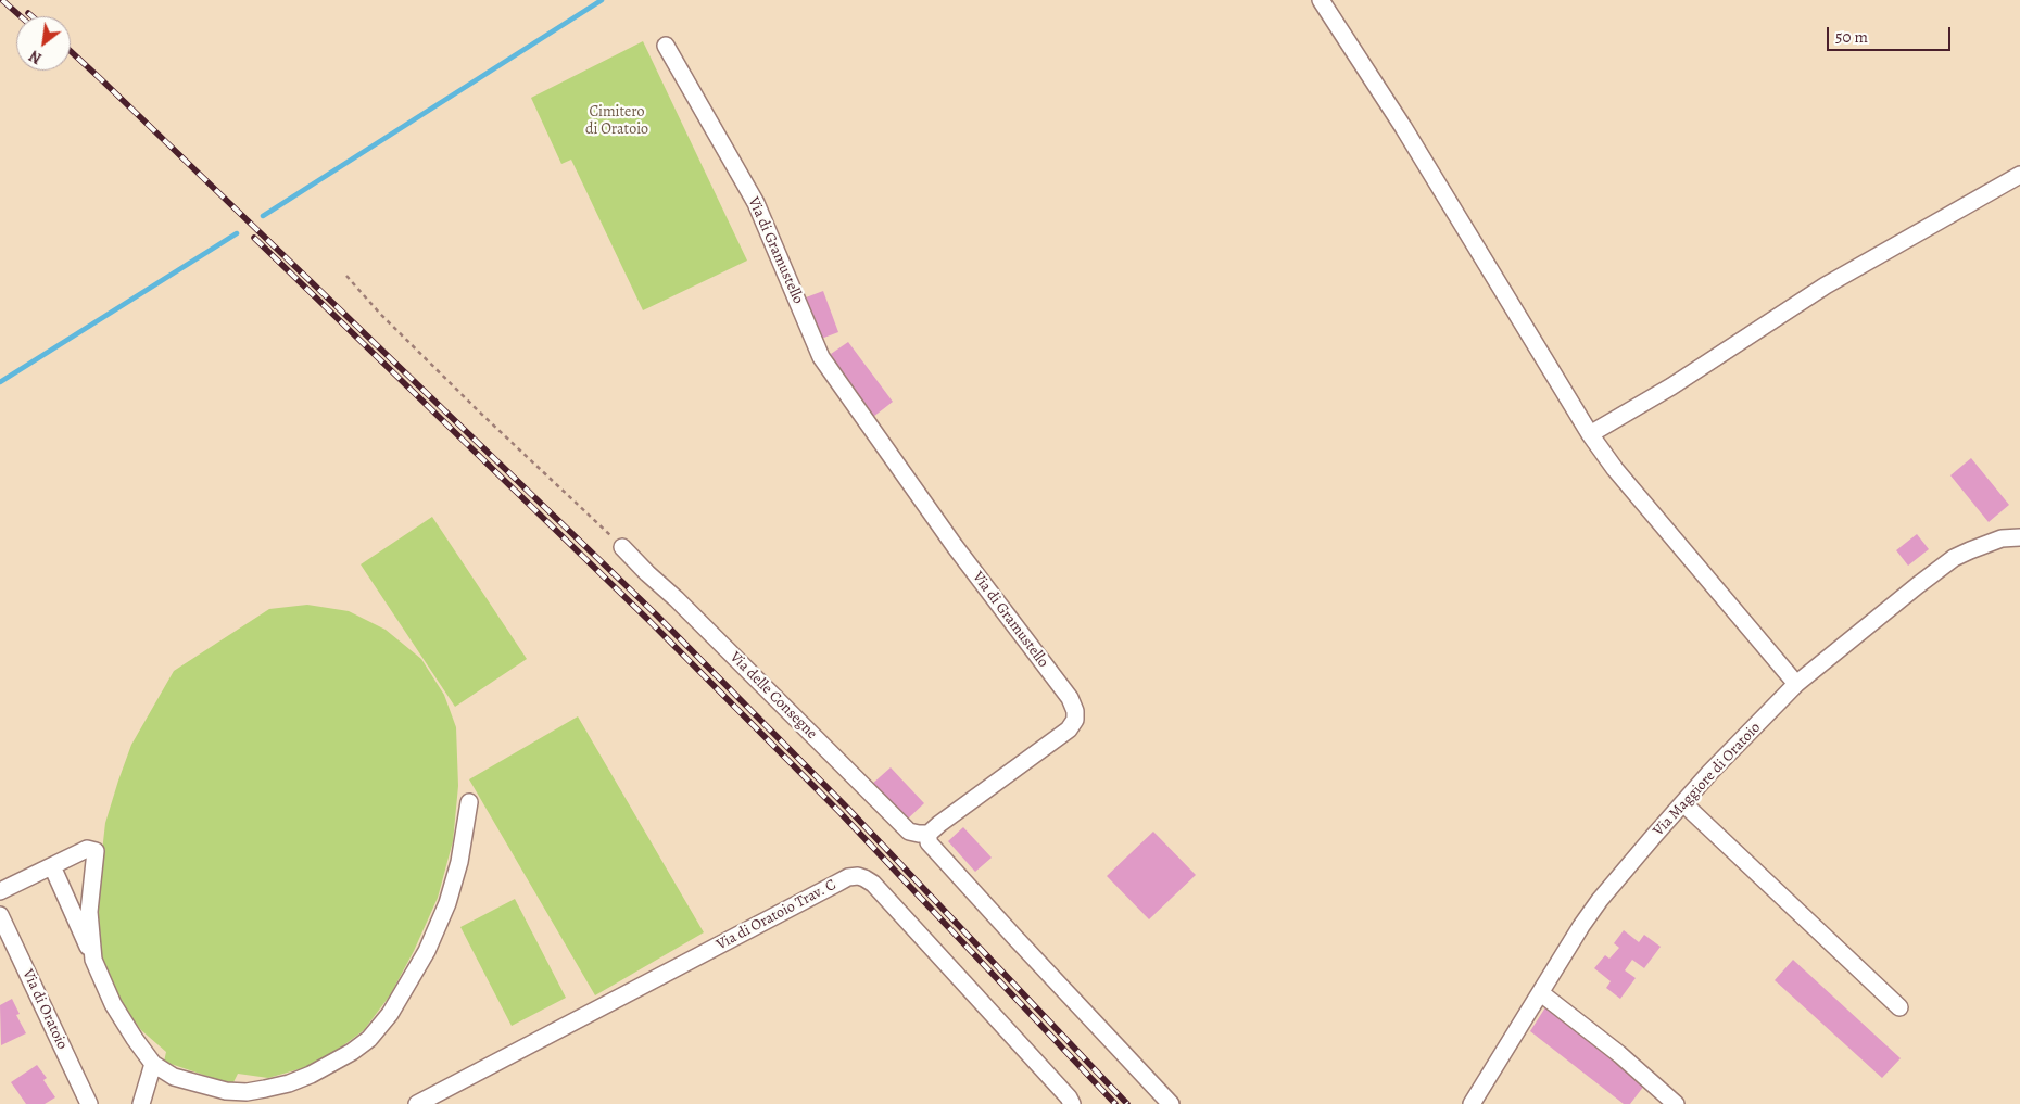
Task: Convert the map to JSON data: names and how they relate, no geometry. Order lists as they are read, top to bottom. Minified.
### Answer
{"streets":{"street":["Via di Gramustello","Via delle Consegne","Via Maggiore di Oratoio","Via di Oratoio Trav. C","Via di Oratoio"]},"crossings":[["Via di Gramustello","Via delle Consegne"]],"parks":["Cimitero di Oratoio"],"scale_bar":"50 m","north":"bottom left"}
